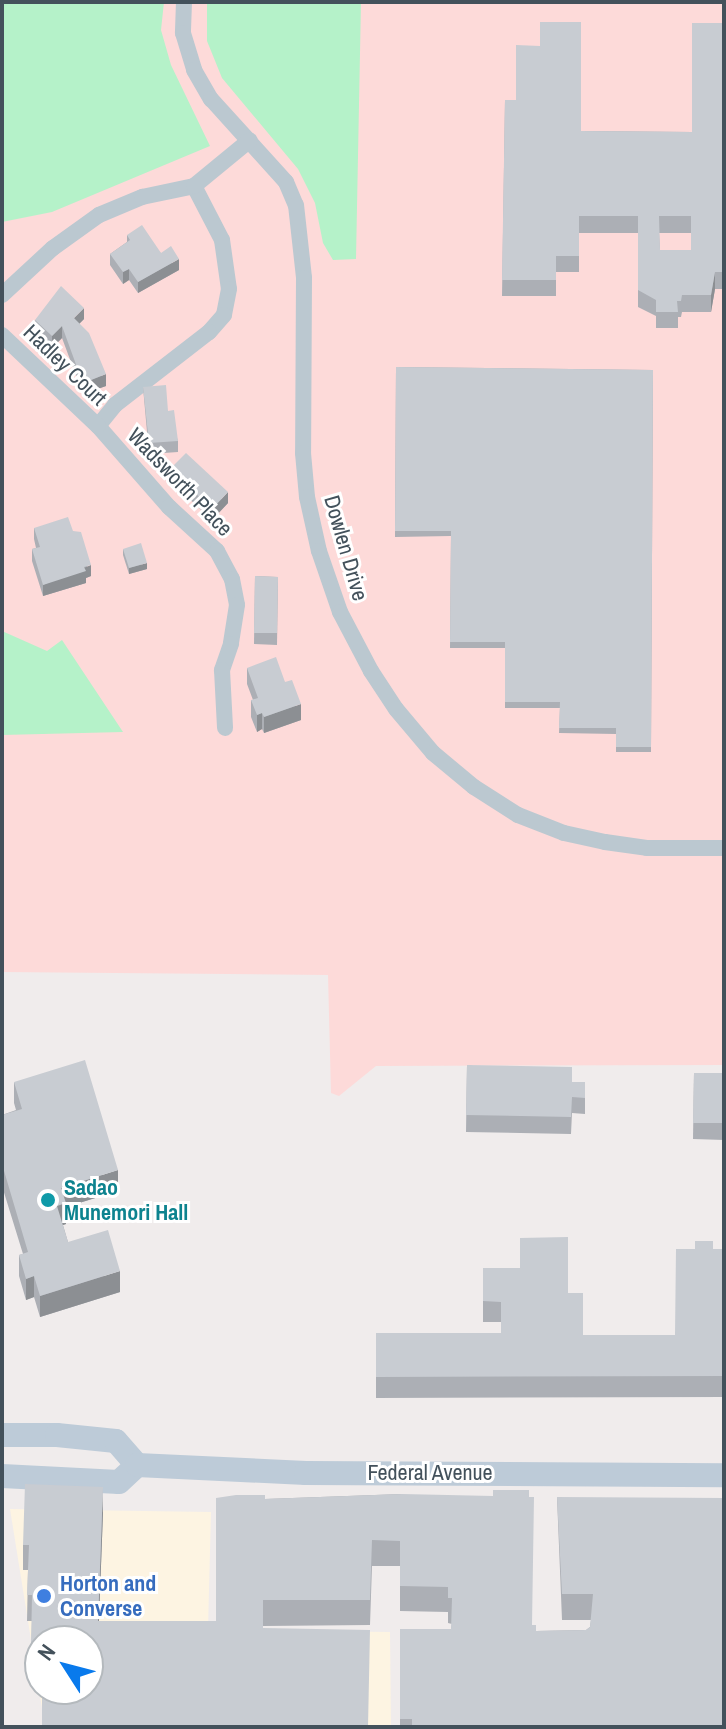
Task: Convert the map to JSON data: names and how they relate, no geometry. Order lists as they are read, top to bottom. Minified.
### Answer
{"streets":{"street":["Hadley Court","Wadsworth Place","Dowlen Drive","Federal Avenue"]},"crossings":[["Hadley Court","Wadsworth Place"]],"places":["Sadao Munemori Hall","Horton and Converse"],"north":"top left"}
